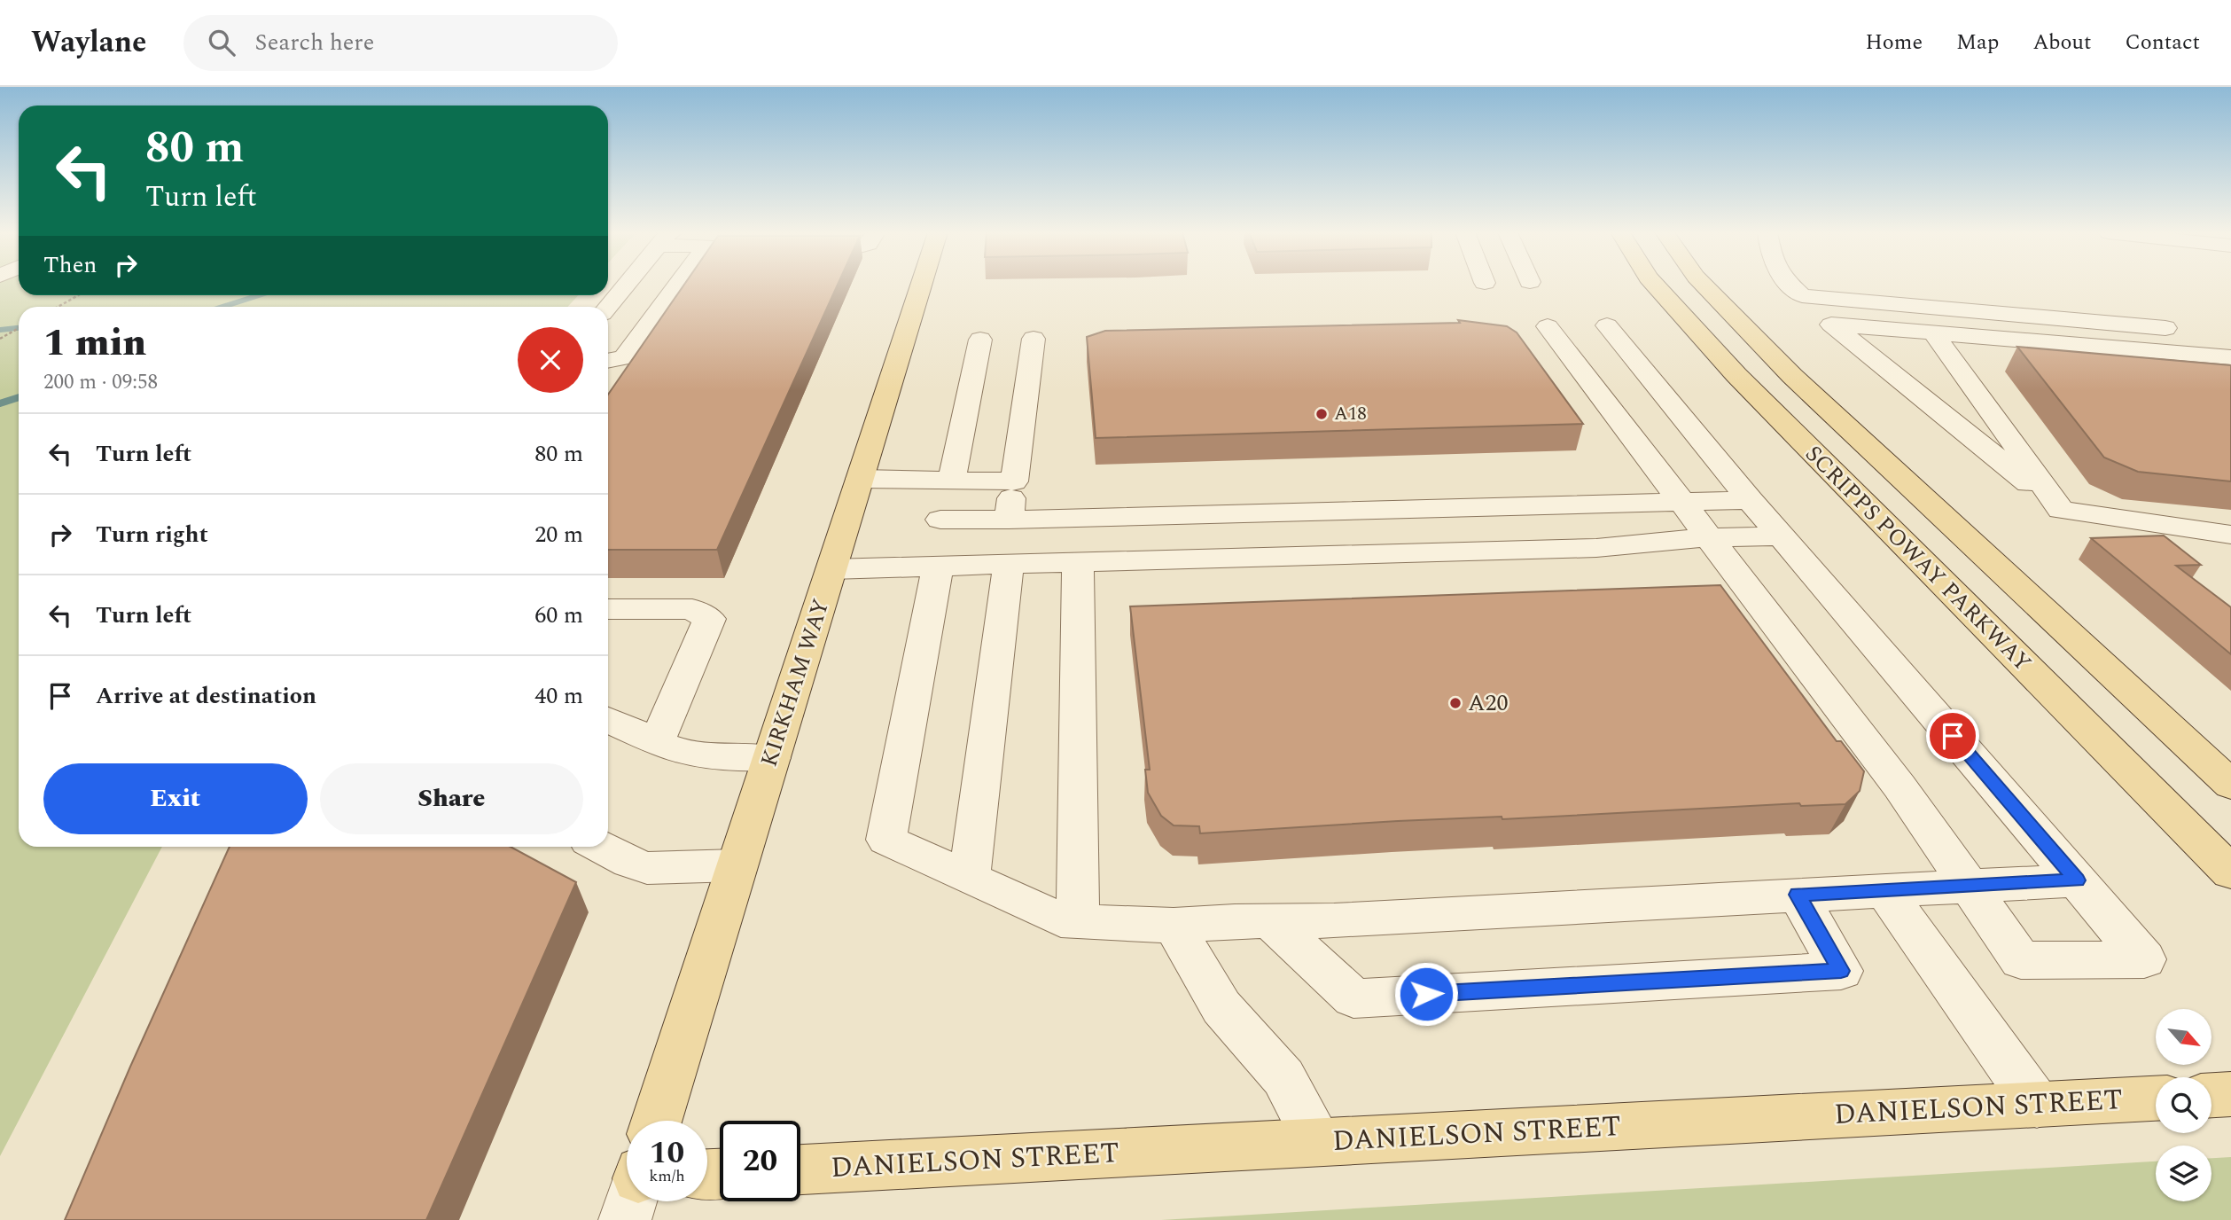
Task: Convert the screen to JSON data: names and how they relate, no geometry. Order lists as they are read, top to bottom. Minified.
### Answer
{"streets":{"main road":["SCRIPPS POWAY PARKWAY","KIRKHAM WAY","DANIELSON STREET"]},"places":["A18","A20"],"north":"bottom right","page":{"header":"Waylane","search":"Search here","nav":["Home","Map","About","Contact"],"turn":["80 m","Turn left"],"then":"Then","heading":["1 min","200 m · 09:58"],"list":[{"name":"Turn left","value":"80 m"},{"name":"Turn right","value":"20 m"},{"name":"Turn left","value":"60 m"},{"name":"Arrive at destination","value":"40 m"}],"buttons":["Exit","Share"],"speed":"10 km/h","limit":"20"}}
